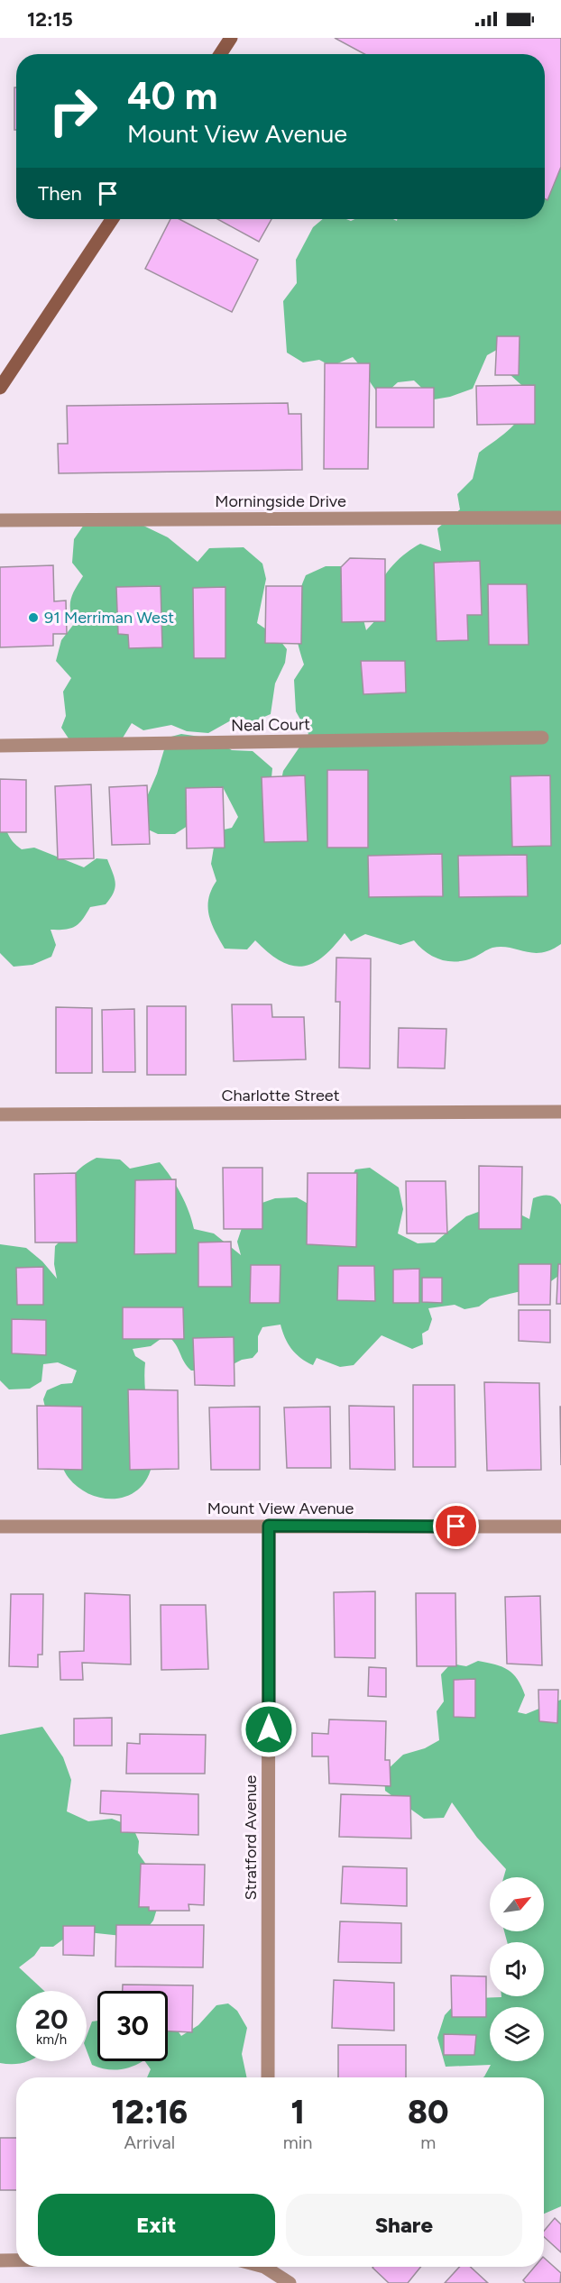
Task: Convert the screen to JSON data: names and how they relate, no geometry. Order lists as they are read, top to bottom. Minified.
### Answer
{"streets":{"street":["Morningside Drive","Neal Court","Charlotte Street","Mount View Avenue","Stratford Avenue"]},"crossings":[["Mount View Avenue","Stratford Avenue"]],"places":["91 Merriman West"],"north":"top right","page":{"status":"12:15","turn":["40 m","Mount View Avenue"],"then":"Then","speed":"20 km/h","limit":"30","eta":["12:16","Arrival","1","min","80","m"],"buttons":["Exit","Share"]}}
